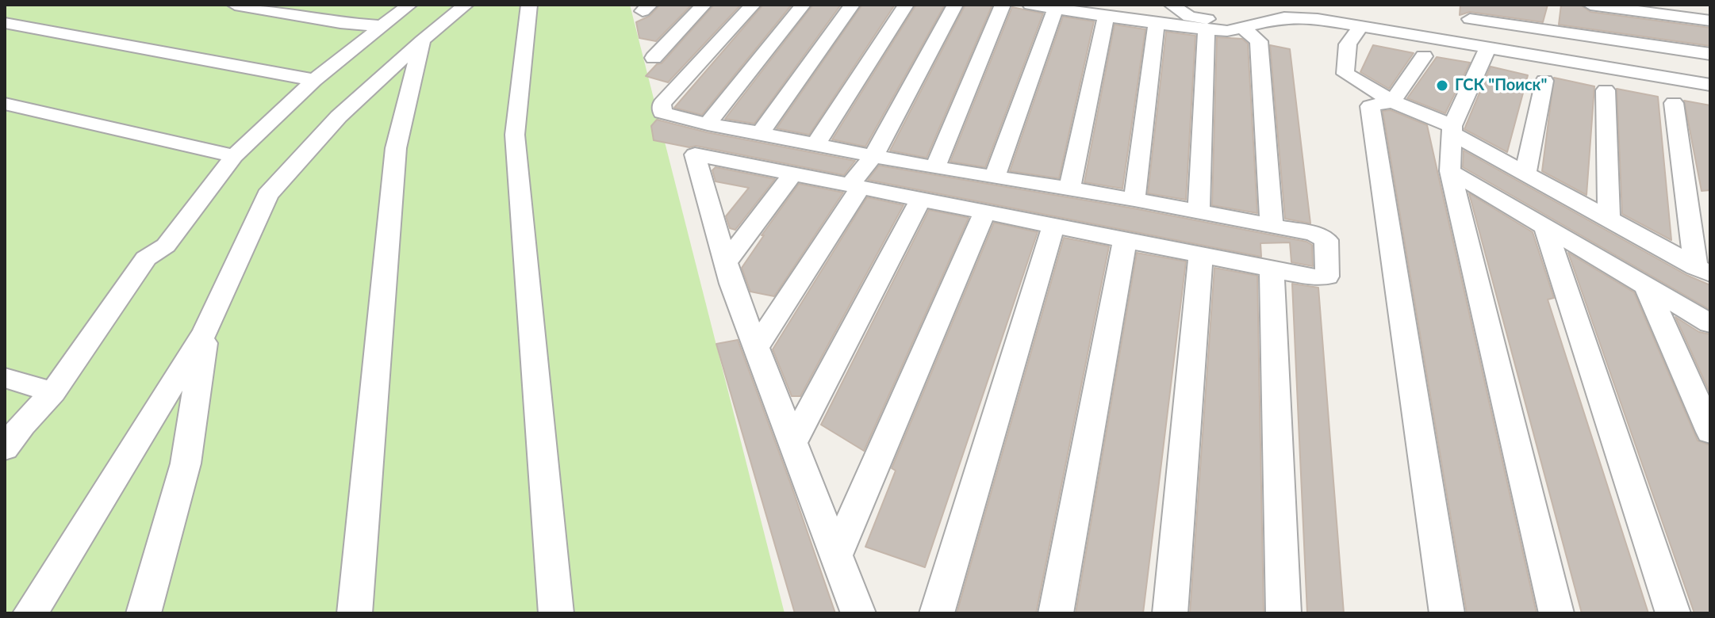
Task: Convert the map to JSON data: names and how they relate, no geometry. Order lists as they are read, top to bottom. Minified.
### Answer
{"places":["ГСК \"Поиск\""]}
